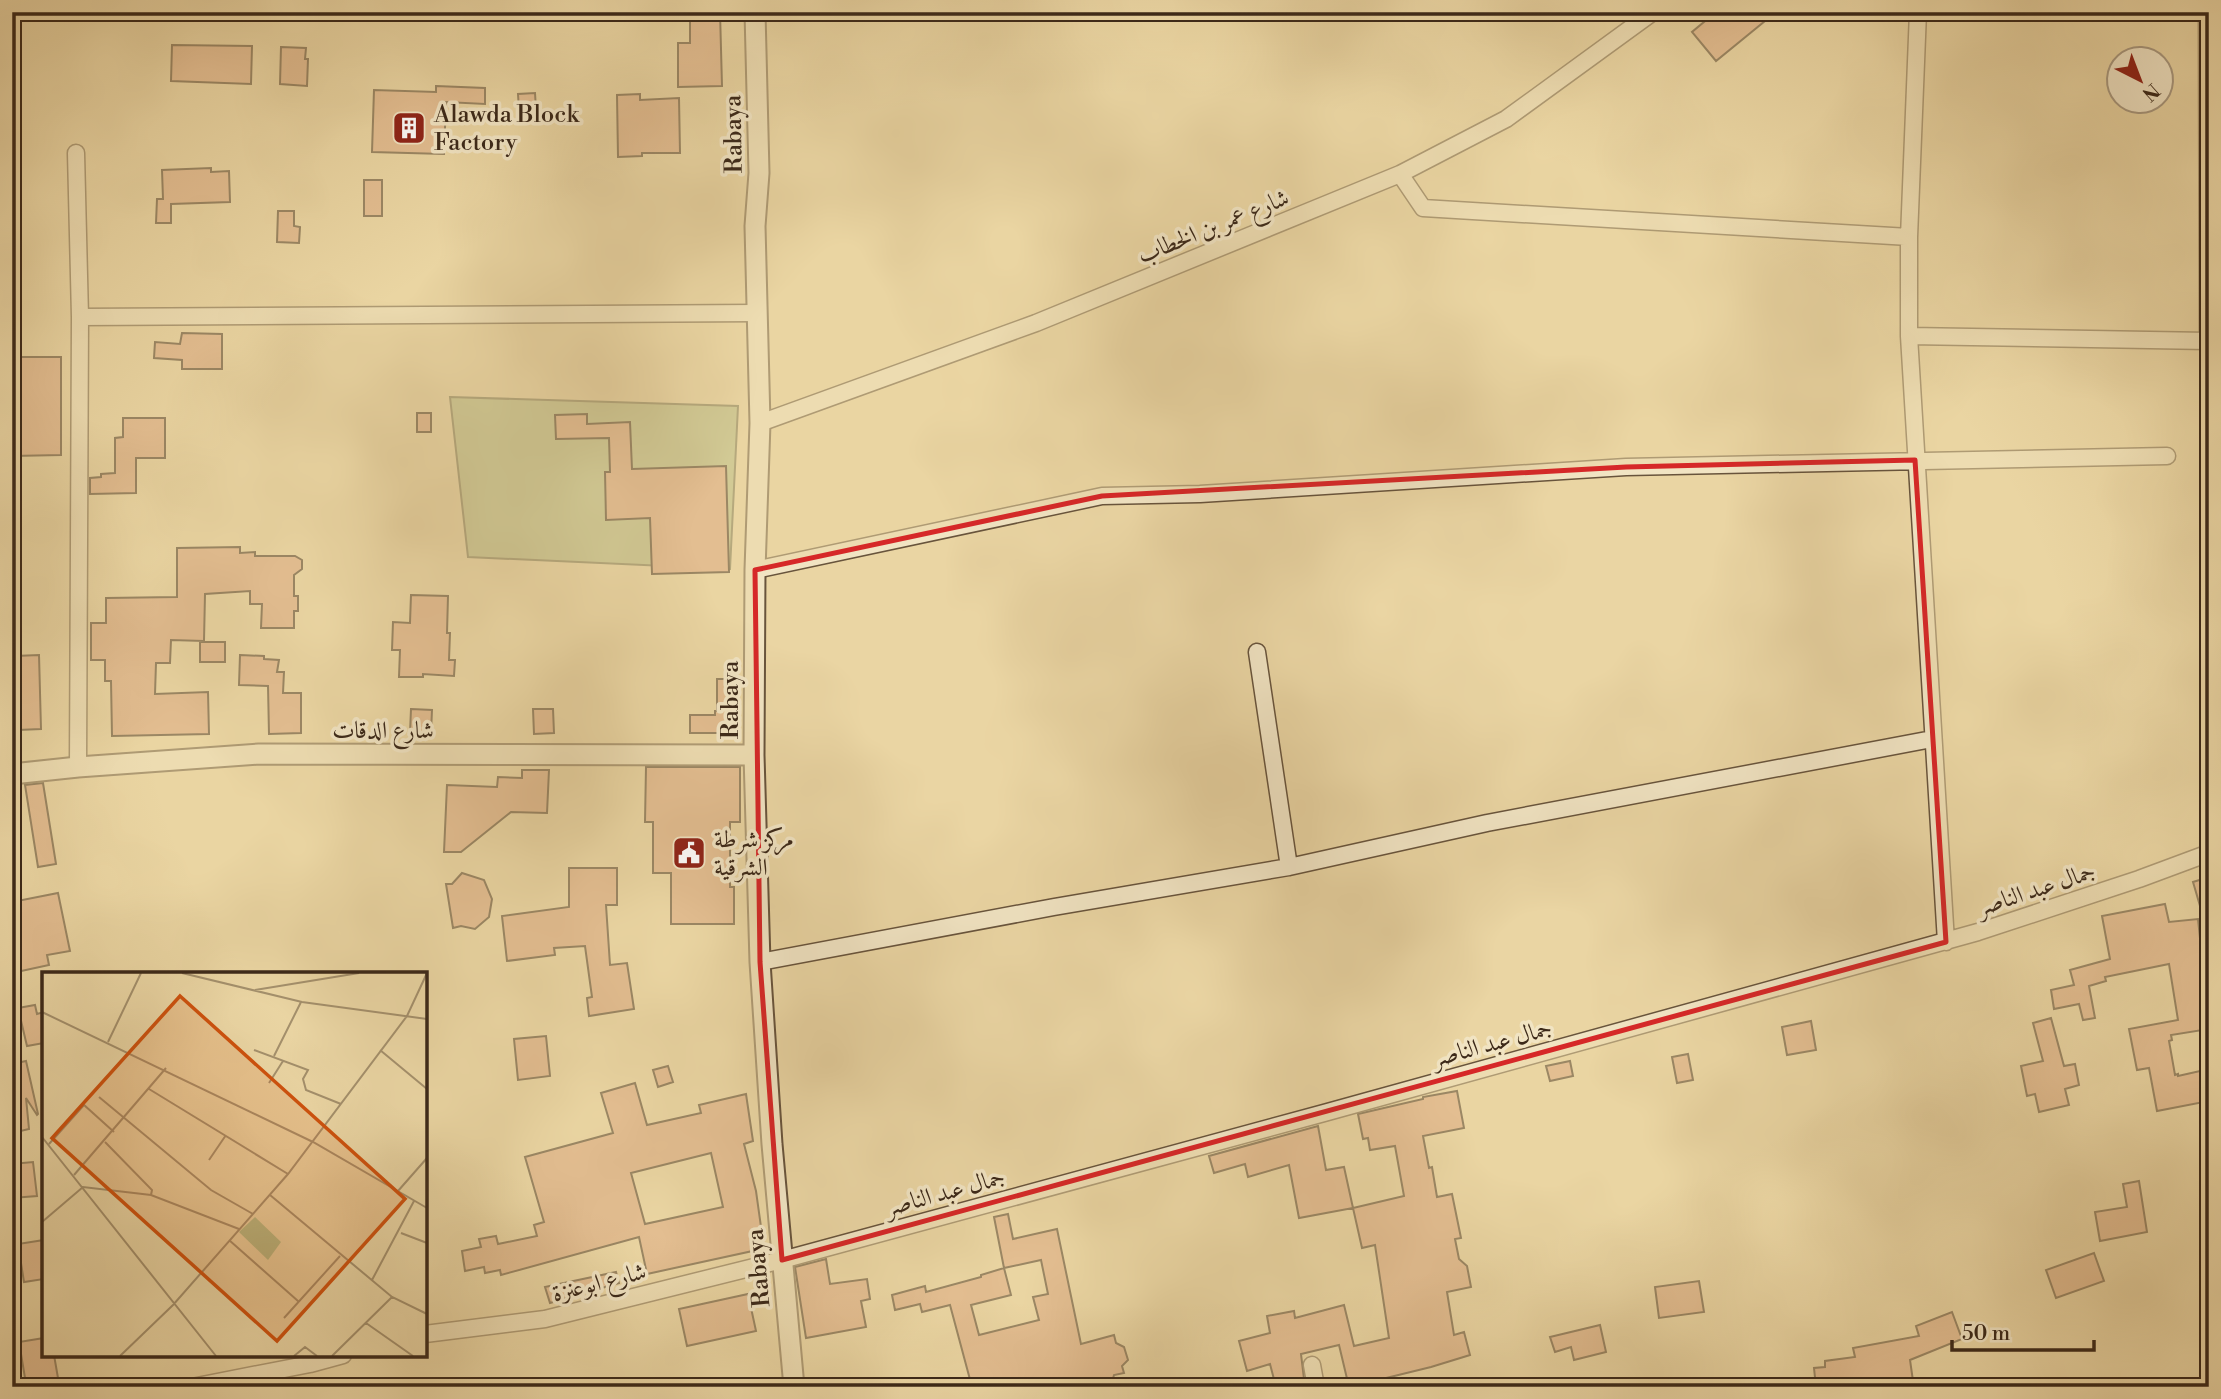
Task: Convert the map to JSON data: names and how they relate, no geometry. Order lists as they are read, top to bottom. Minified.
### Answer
{"streets":{"street":["Rabaya","شارع عمر بن الخطاب","شارع الدقات","جمال عبد الناصر","شارع ابوعنزة"]},"crossings":[["Rabaya","شارع عمر بن الخطاب"],["Rabaya","شارع الدقات"],["Rabaya","جمال عبد الناصر"],["Rabaya","شارع ابوعنزة"],["جمال عبد الناصر","شارع ابوعنزة"]],"places":{"building":["Alawda Block Factory"],"public building":["مركز شرطة الشرقية"]},"scale_bar":"50 m","north":"bottom right"}
